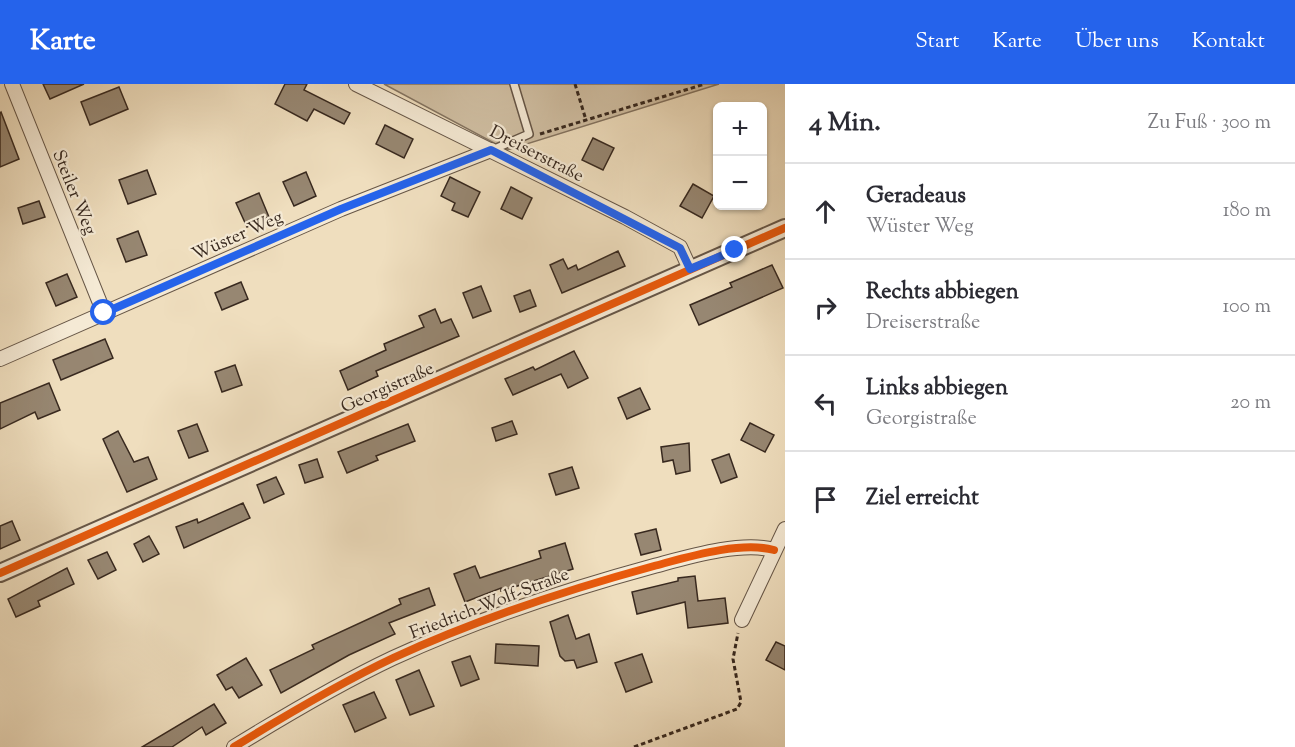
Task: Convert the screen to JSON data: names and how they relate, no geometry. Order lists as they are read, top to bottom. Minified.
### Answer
{"streets":{"street":["Dreiserstraße","Steiler Weg","Wüster Weg","Georgistraße","Friedrich-Wolf-Straße"]},"crossings":[["Dreiserstraße","Wüster Weg"],["Dreiserstraße","Georgistraße"],["Steiler Weg","Wüster Weg"]],"page":{"header":"Karte","nav":["Start","Karte","Über uns","Kontakt"],"heading":["4 Min.","Zu Fuß · 300 m"],"map_buttons":["+","−"],"list":[["Geradeaus","Wüster Weg","180 m"],["Rechts abbiegen","Dreiserstraße","100 m"],["Links abbiegen","Georgistraße","20 m"],"Ziel erreicht"]}}
